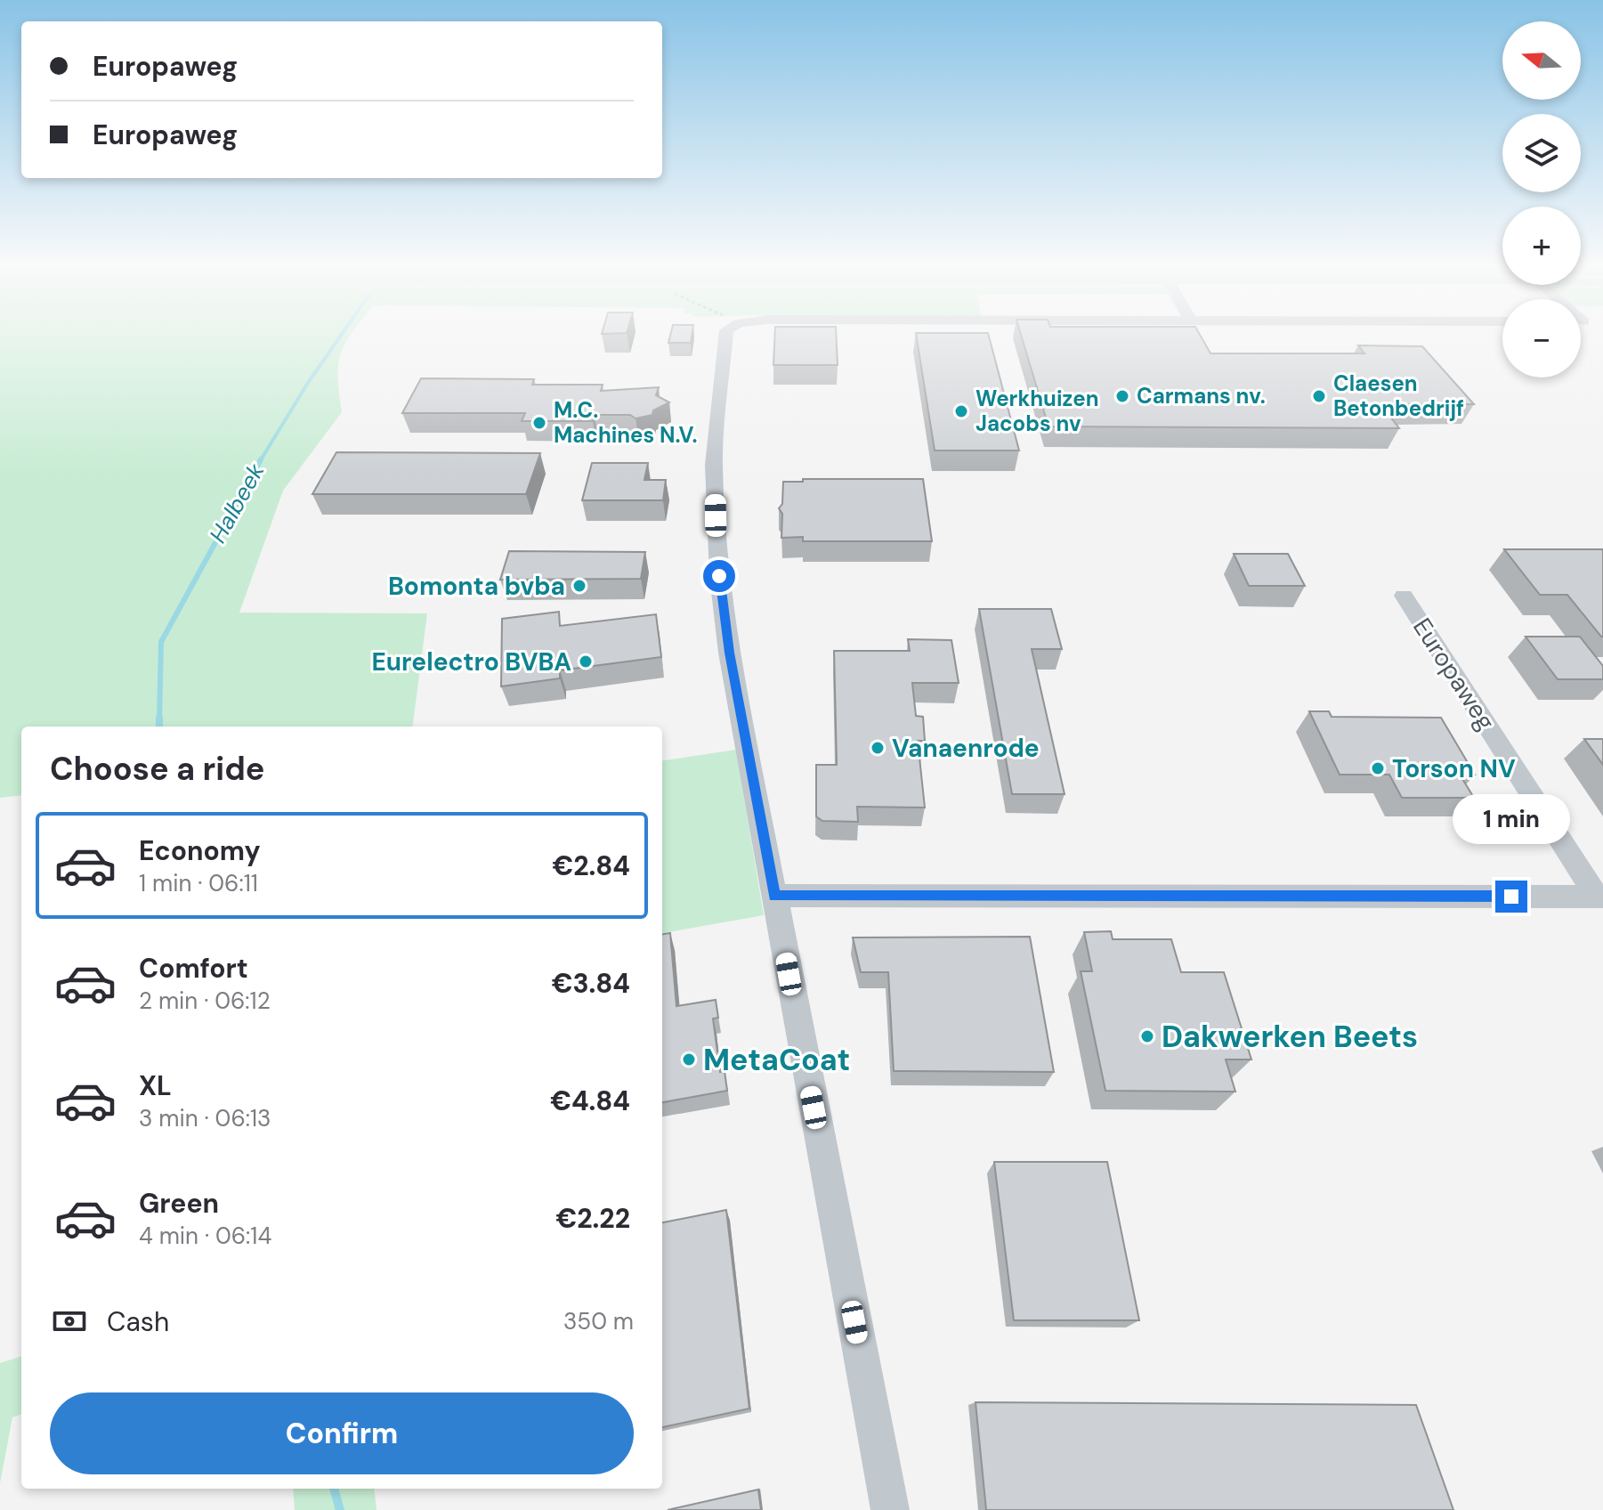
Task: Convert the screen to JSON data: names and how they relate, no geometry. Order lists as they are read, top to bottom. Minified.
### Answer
{"streets":{"street":["Europaweg"]},"water":["Halbeek"],"places":["Carmans nv.","Claesen Betonbedrijf","Werkhuizen Jacobs nv","M.C. Machines N.V.","Bomonta bvba","Eurelectro BVBA","Vanaenrode","Torson NV","Dakwerken Beets","MetaCoat"],"north":"left","page":{"map_buttons":["+","−"],"banner":["Europaweg","Europaweg"],"heading":"Choose a ride","bubble":"1 min","list":[{"name":"Economy","note":"1 min · 06:11","value":"€2.84"},{"name":"Comfort","note":"2 min · 06:12","value":"€3.84"},{"name":"XL","note":"3 min · 06:13","value":"€4.84"},{"name":"Green","note":"4 min · 06:14","value":"€2.22"}],"pay":["Cash","350 m"],"buttons":"Confirm"}}
